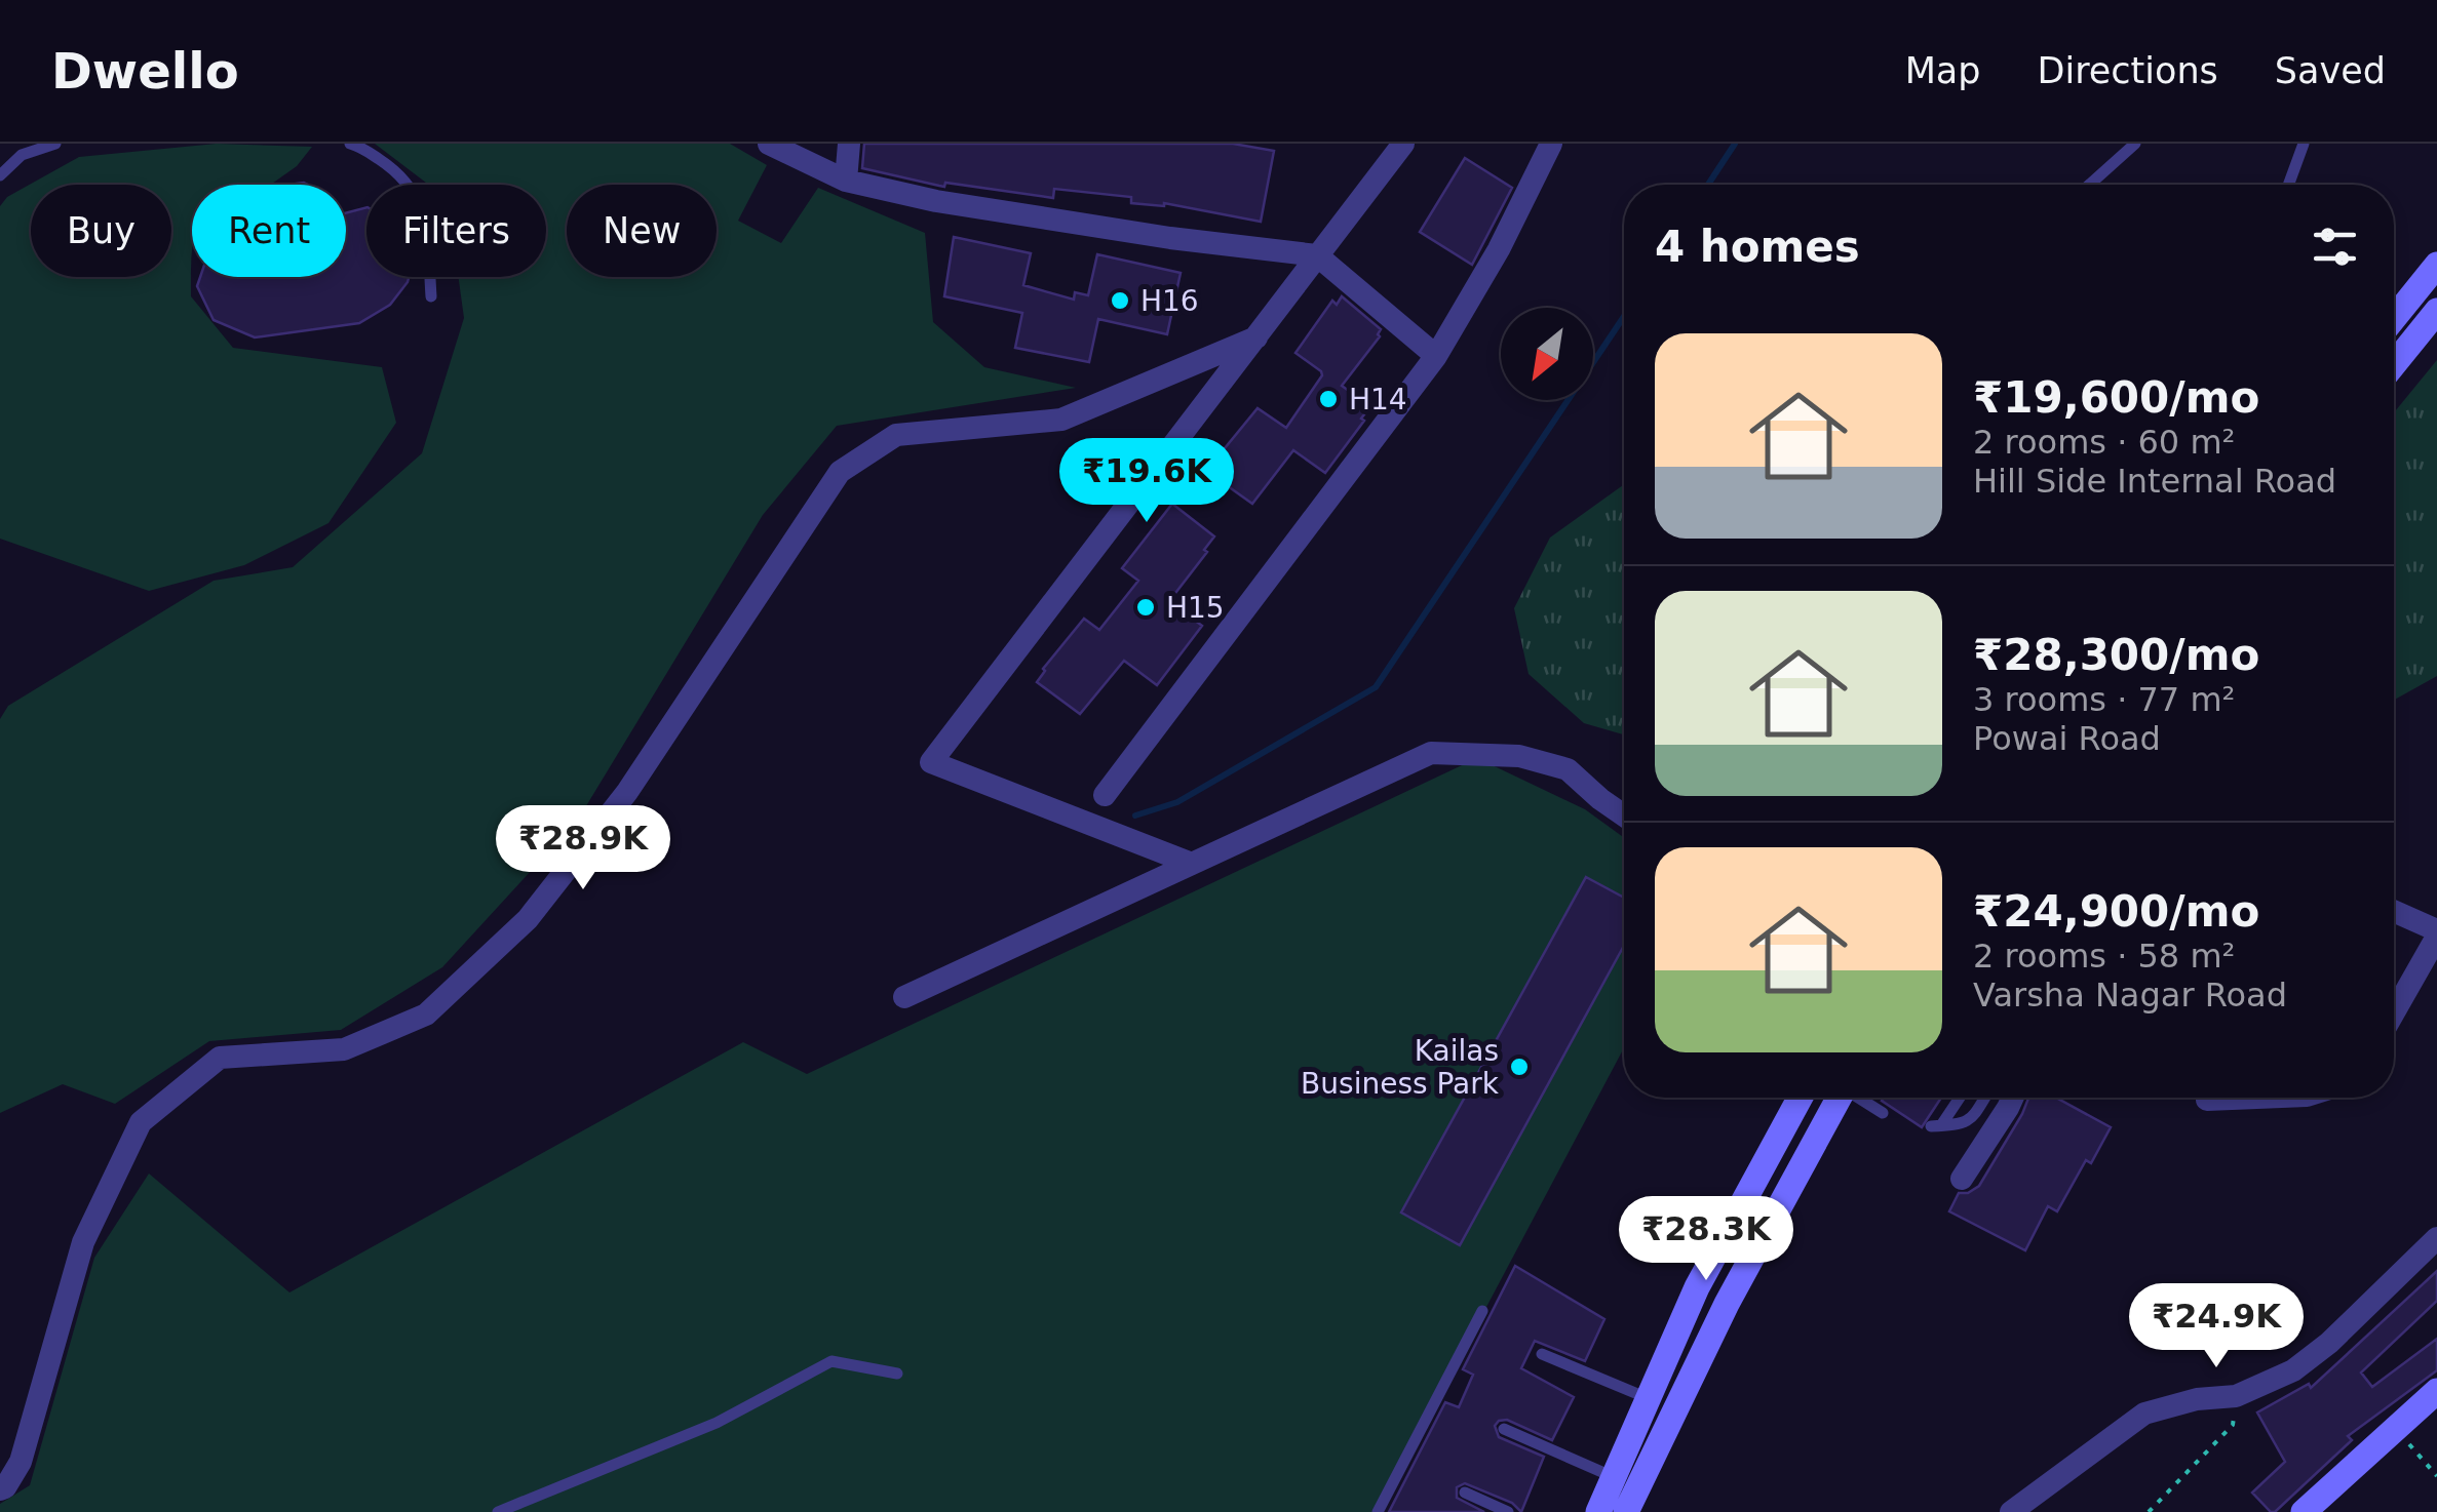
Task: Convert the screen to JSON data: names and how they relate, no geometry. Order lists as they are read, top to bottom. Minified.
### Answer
{"places":["H16","H14","H15","Kailas Business Park"],"north":"bottom left","page":{"header":"Dwello","nav":["Map","Directions","Saved"],"chip":["Buy","Rent","Filters","New"],"heading":"4 homes","list":[{"name":"₹19,600/mo","note":"2 rooms · 60 m² · Hill Side Internal Road"},{"name":"₹28,300/mo","note":"3 rooms · 77 m² · Powai Road"},{"name":"₹24,900/mo","note":"2 rooms · 58 m² · Varsha Nagar Road"}],"price":["₹19.6K","₹28.9K","₹28.3K","₹24.9K"]}}
